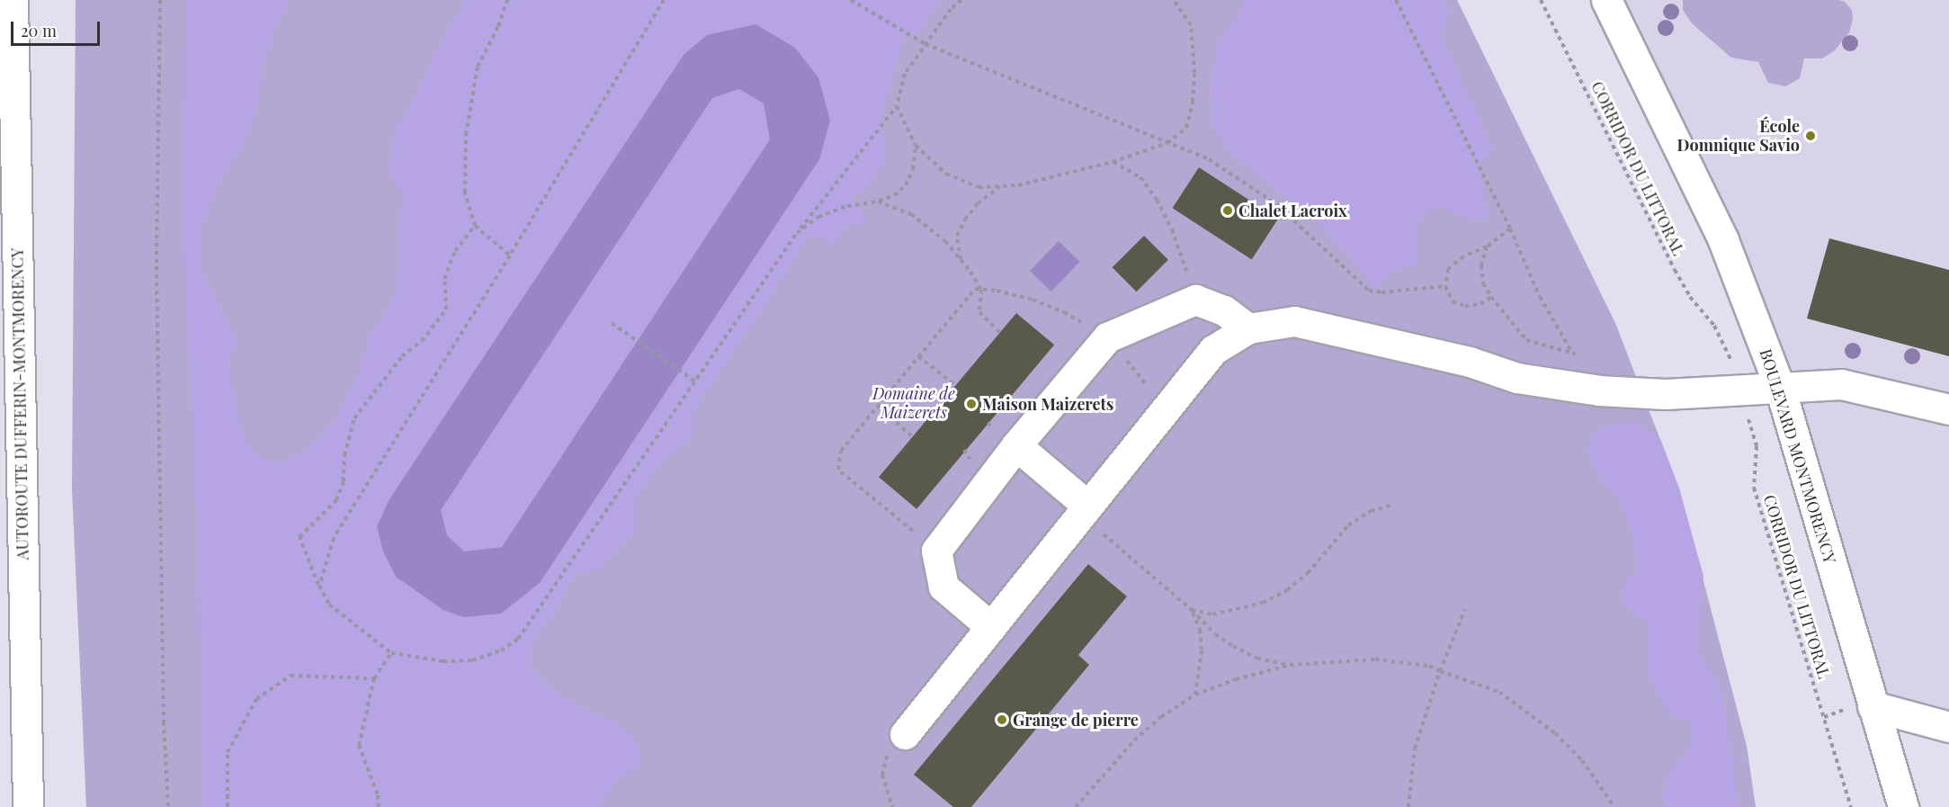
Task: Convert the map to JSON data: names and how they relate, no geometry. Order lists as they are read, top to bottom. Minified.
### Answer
{"streets":{"main road":["AUTOROUTE DUFFERIN-MONTMORENCY","BOULEVARD MONTMORENCY"],"path":["CORRIDOR DU LITTORAL"]},"parks":["Domaine de Maizerets"],"places":["École Domnique Savio","Chalet Lacroix","Maison Maizerets","Grange de pierre"],"scale_bar":"20 m"}
